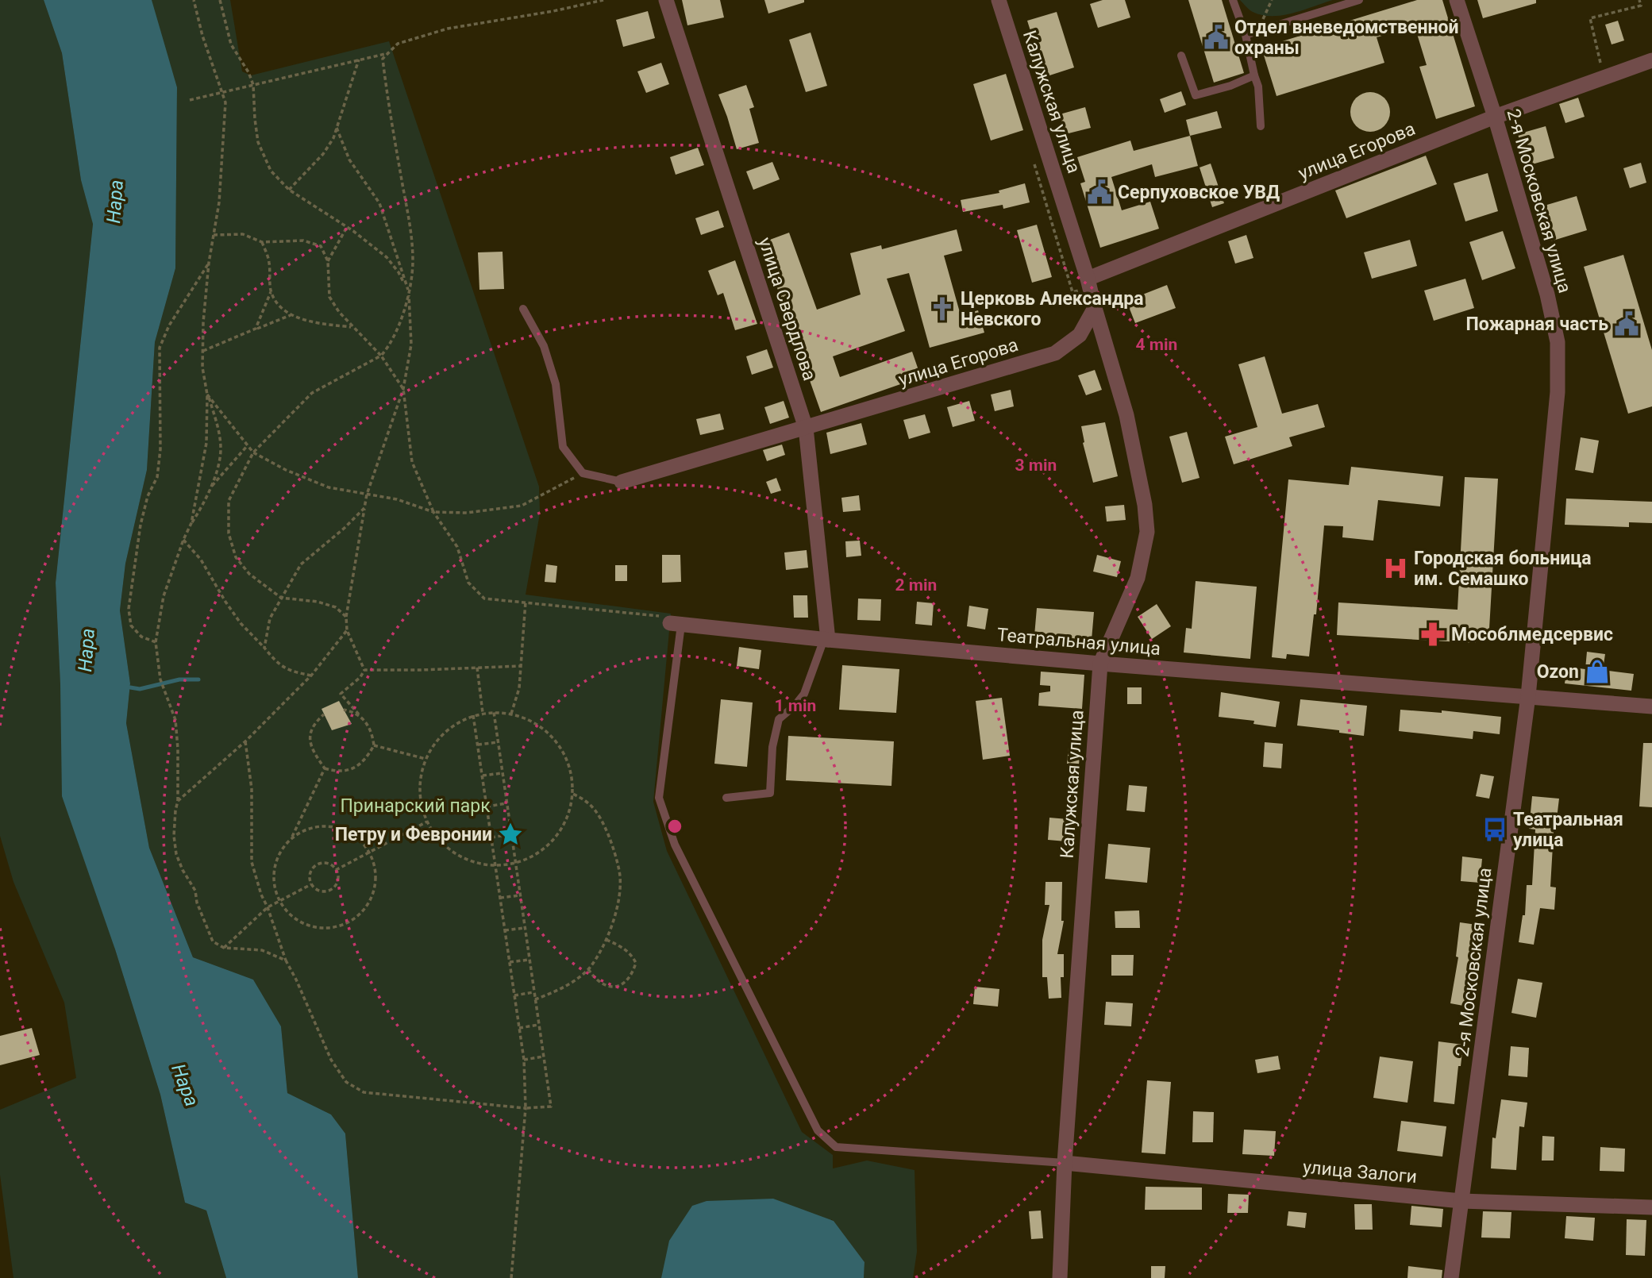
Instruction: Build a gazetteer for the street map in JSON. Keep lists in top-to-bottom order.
{
  "streets": {
    "street": [
      "Калужская улица",
      "улица Егорова",
      "2-я Московская улица",
      "улица Свердлова",
      "Театральная улица",
      "улица Залоги"
    ]
  },
  "crossings": [
    ["Калужская улица", "улица Егорова"],
    ["Калужская улица", "Театральная улица"],
    ["Калужская улица", "улица Залоги"],
    ["улица Егорова", "2-я Московская улица"],
    ["улица Егорова", "улица Свердлова"],
    ["2-я Московская улица", "Театральная улица"],
    ["2-я Московская улица", "улица Залоги"],
    ["улица Свердлова", "Театральная улица"]
  ],
  "water": ["Нара"],
  "parks": ["Принарский парк"],
  "places": {
    "public building": ["Отдел вневедомственной охраны", "Серпуховское УВД", "Пожарная часть"],
    "church": ["Церковь Александра Невского"],
    "hospital": ["Городская больница им. Семашко"],
    "pharmacy": ["Мособлмедсервис"],
    "shop": ["Ozon"],
    "bus stop": ["Театральная улица"],
    "place": ["Петру и Февронии"]
  },
  "rings": [
    "4 min",
    "3 min",
    "2 min",
    "1 min"
  ]
}
